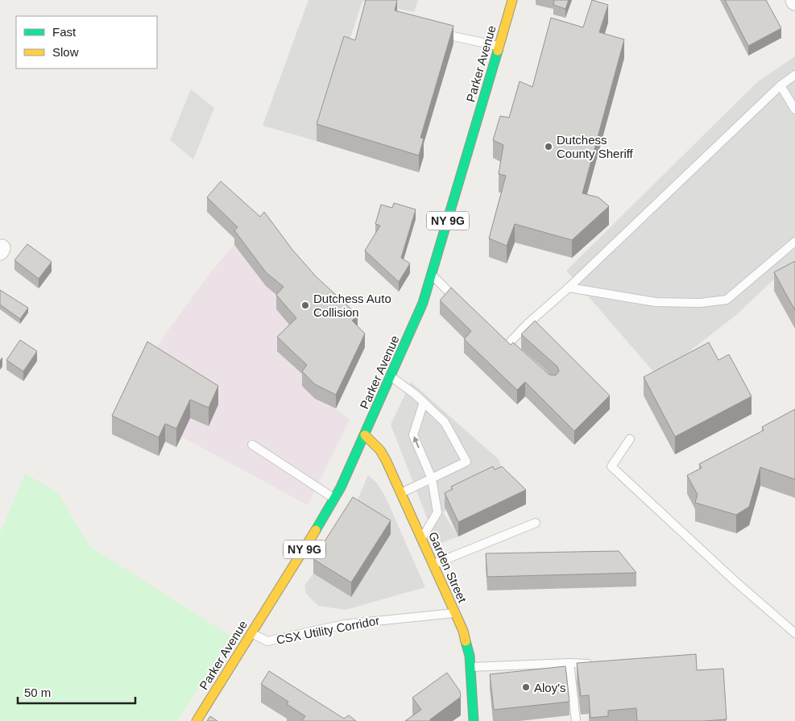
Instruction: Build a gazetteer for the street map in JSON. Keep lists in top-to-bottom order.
{
  "streets": {
    "main road": ["Parker Avenue", "NY 9G", "Garden Street"],
    "lane": ["CSX Utility Corridor"]
  },
  "crossings": [
    ["Parker Avenue", "Garden Street"],
    ["Parker Avenue", "CSX Utility Corridor"],
    ["Garden Street", "CSX Utility Corridor"]
  ],
  "places": ["Dutchess County Sheriff", "Dutchess Auto Collision", "Aloy's"],
  "legend": ["Fast", "Slow"],
  "scale_bar": "50 m"
}
